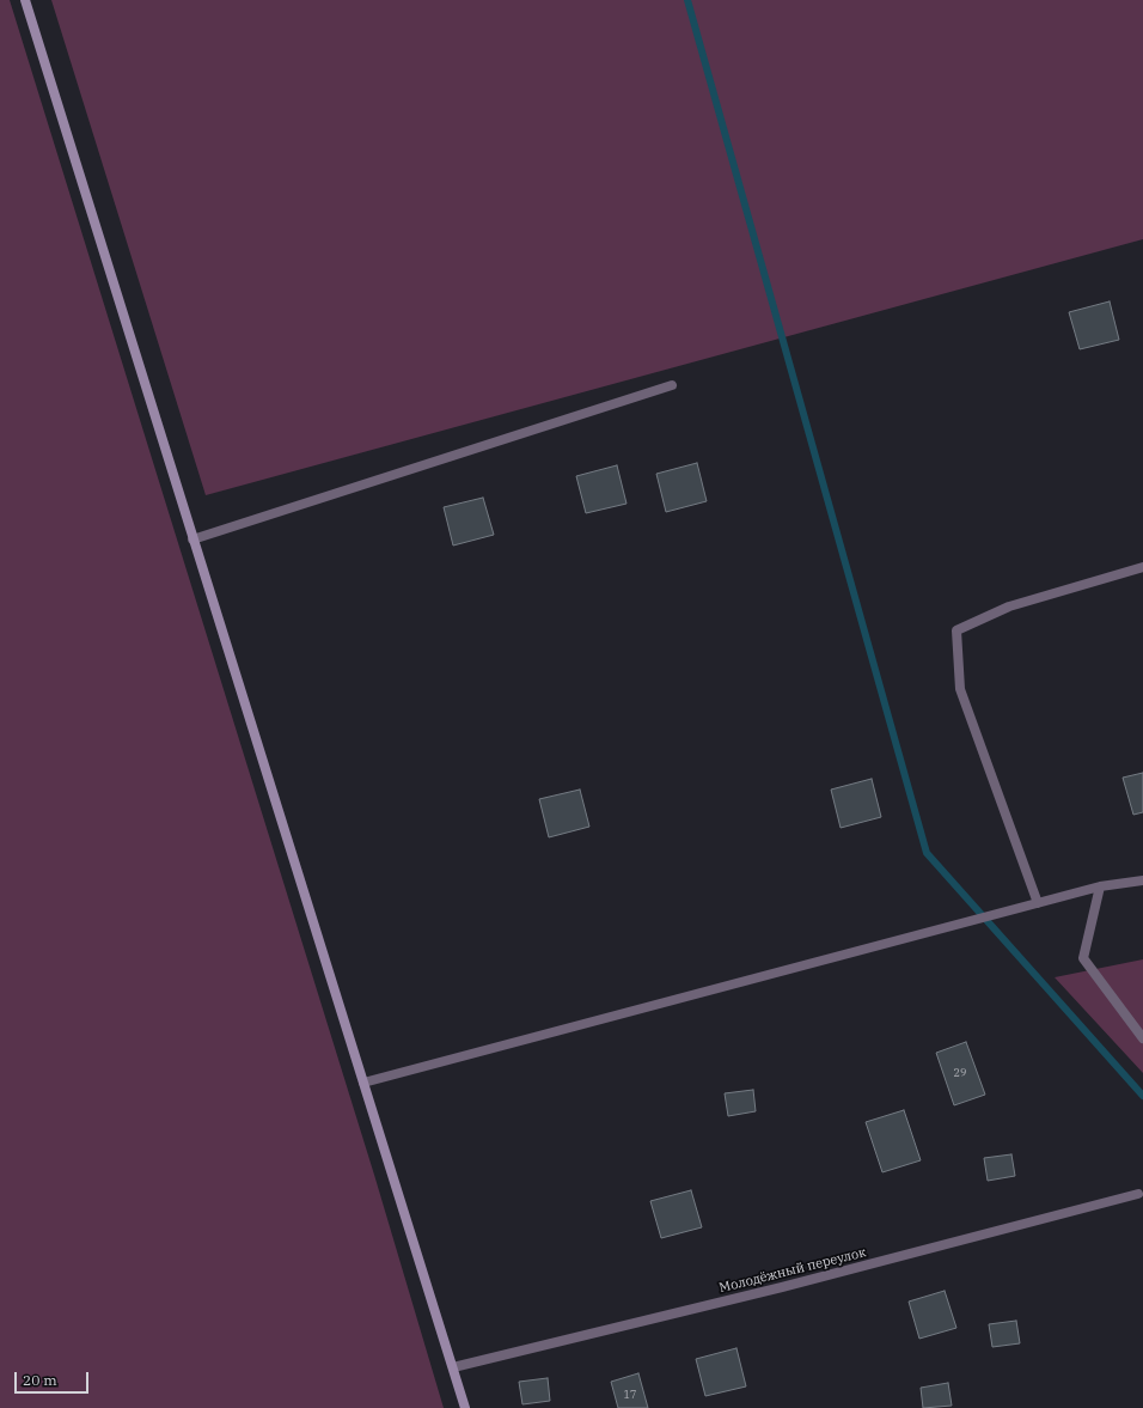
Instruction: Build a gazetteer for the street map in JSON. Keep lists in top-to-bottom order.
{
  "streets": {
    "lane": ["Молодёжный переулок"]
  },
  "house_numbers": ["29", "17"],
  "scale_bar": "20 m"
}
